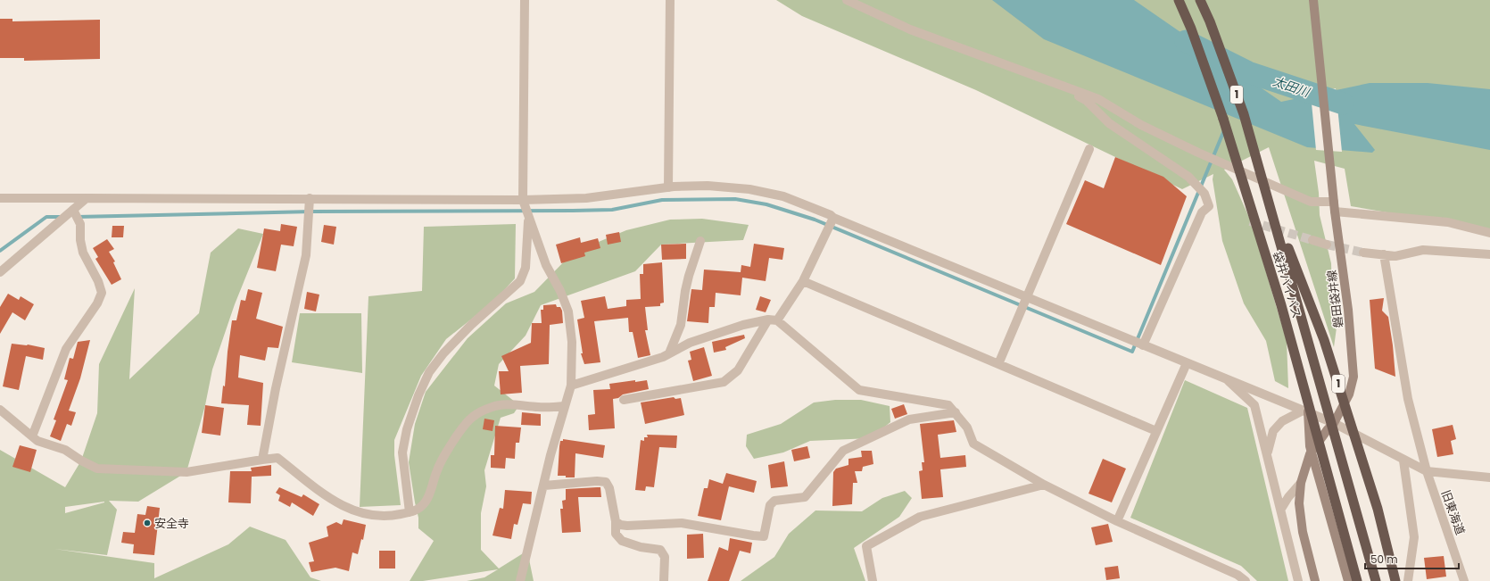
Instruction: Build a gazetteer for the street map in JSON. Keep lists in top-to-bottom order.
{
  "streets": {
    "highway": ["1", "袋井バイパス"],
    "main road": ["磐田袋井線"],
    "street": ["旧東海道"]
  },
  "crossings": [
    ["1", "袋井バイパス"]
  ],
  "water": ["太田川"],
  "places": ["安全寺"],
  "scale_bar": "50 m"
}
